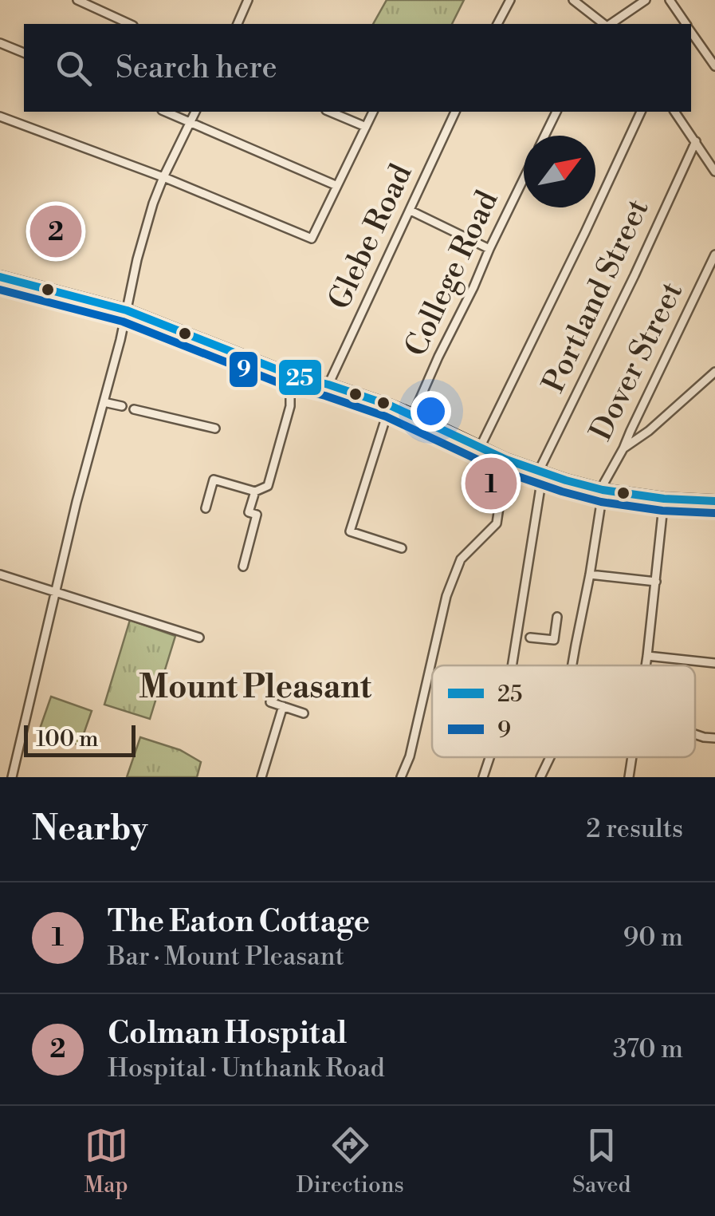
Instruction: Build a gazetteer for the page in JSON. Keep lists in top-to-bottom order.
{
  "streets": {
    "street": [
      "Glebe Road",
      "College Road",
      "Portland Street",
      "Dover Street"
    ]
  },
  "districts": ["Mount Pleasant"],
  "lines": ["transit line 25", "transit line 9"],
  "legend": ["25", "9"],
  "scale_bar": "100 m",
  "north": "top right",
  "page": {
    "search": "Search here",
    "pins": ["2", "1"],
    "scale": "100 m",
    "heading": ["Nearby", "2 results"],
    "list": [
      {
        "mark": "1",
        "name": "The Eaton Cottage",
        "note": "Bar · Mount Pleasant",
        "value": "90 m"
      },
      {
        "mark": "2",
        "name": "Colman Hospital",
        "note": "Hospital · Unthank Road",
        "value": "370 m"
      }
    ],
    "nav": ["Map", "Directions", "Saved"]
  }
}
